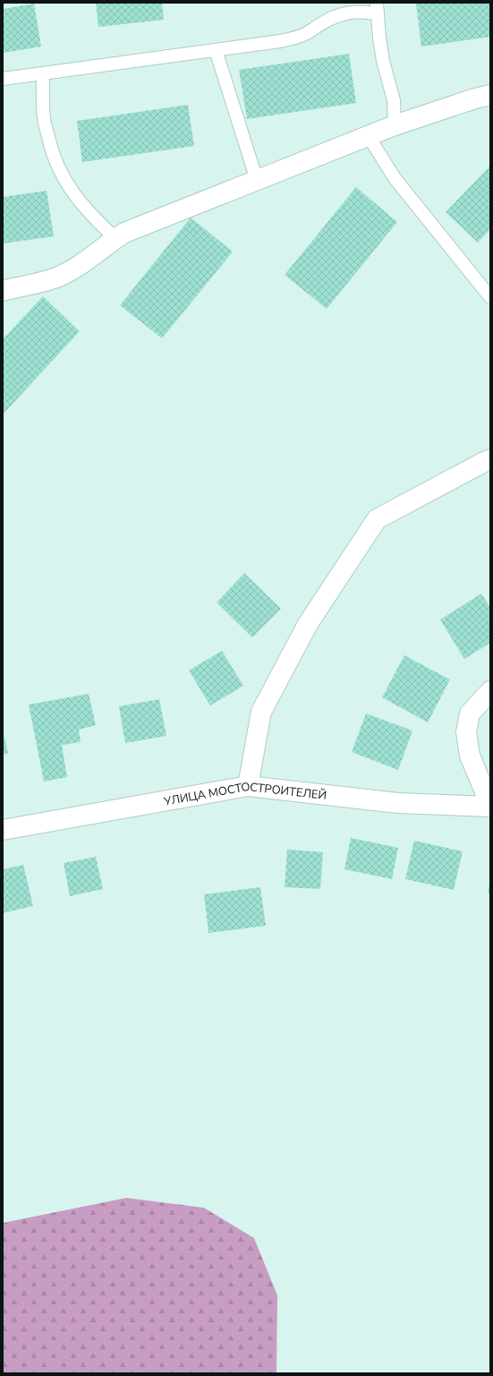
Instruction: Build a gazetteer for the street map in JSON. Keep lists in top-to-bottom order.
{
  "streets": {
    "street": ["УЛИЦА МОСТОСТРОИТЕЛЕЙ"]
  }
}
